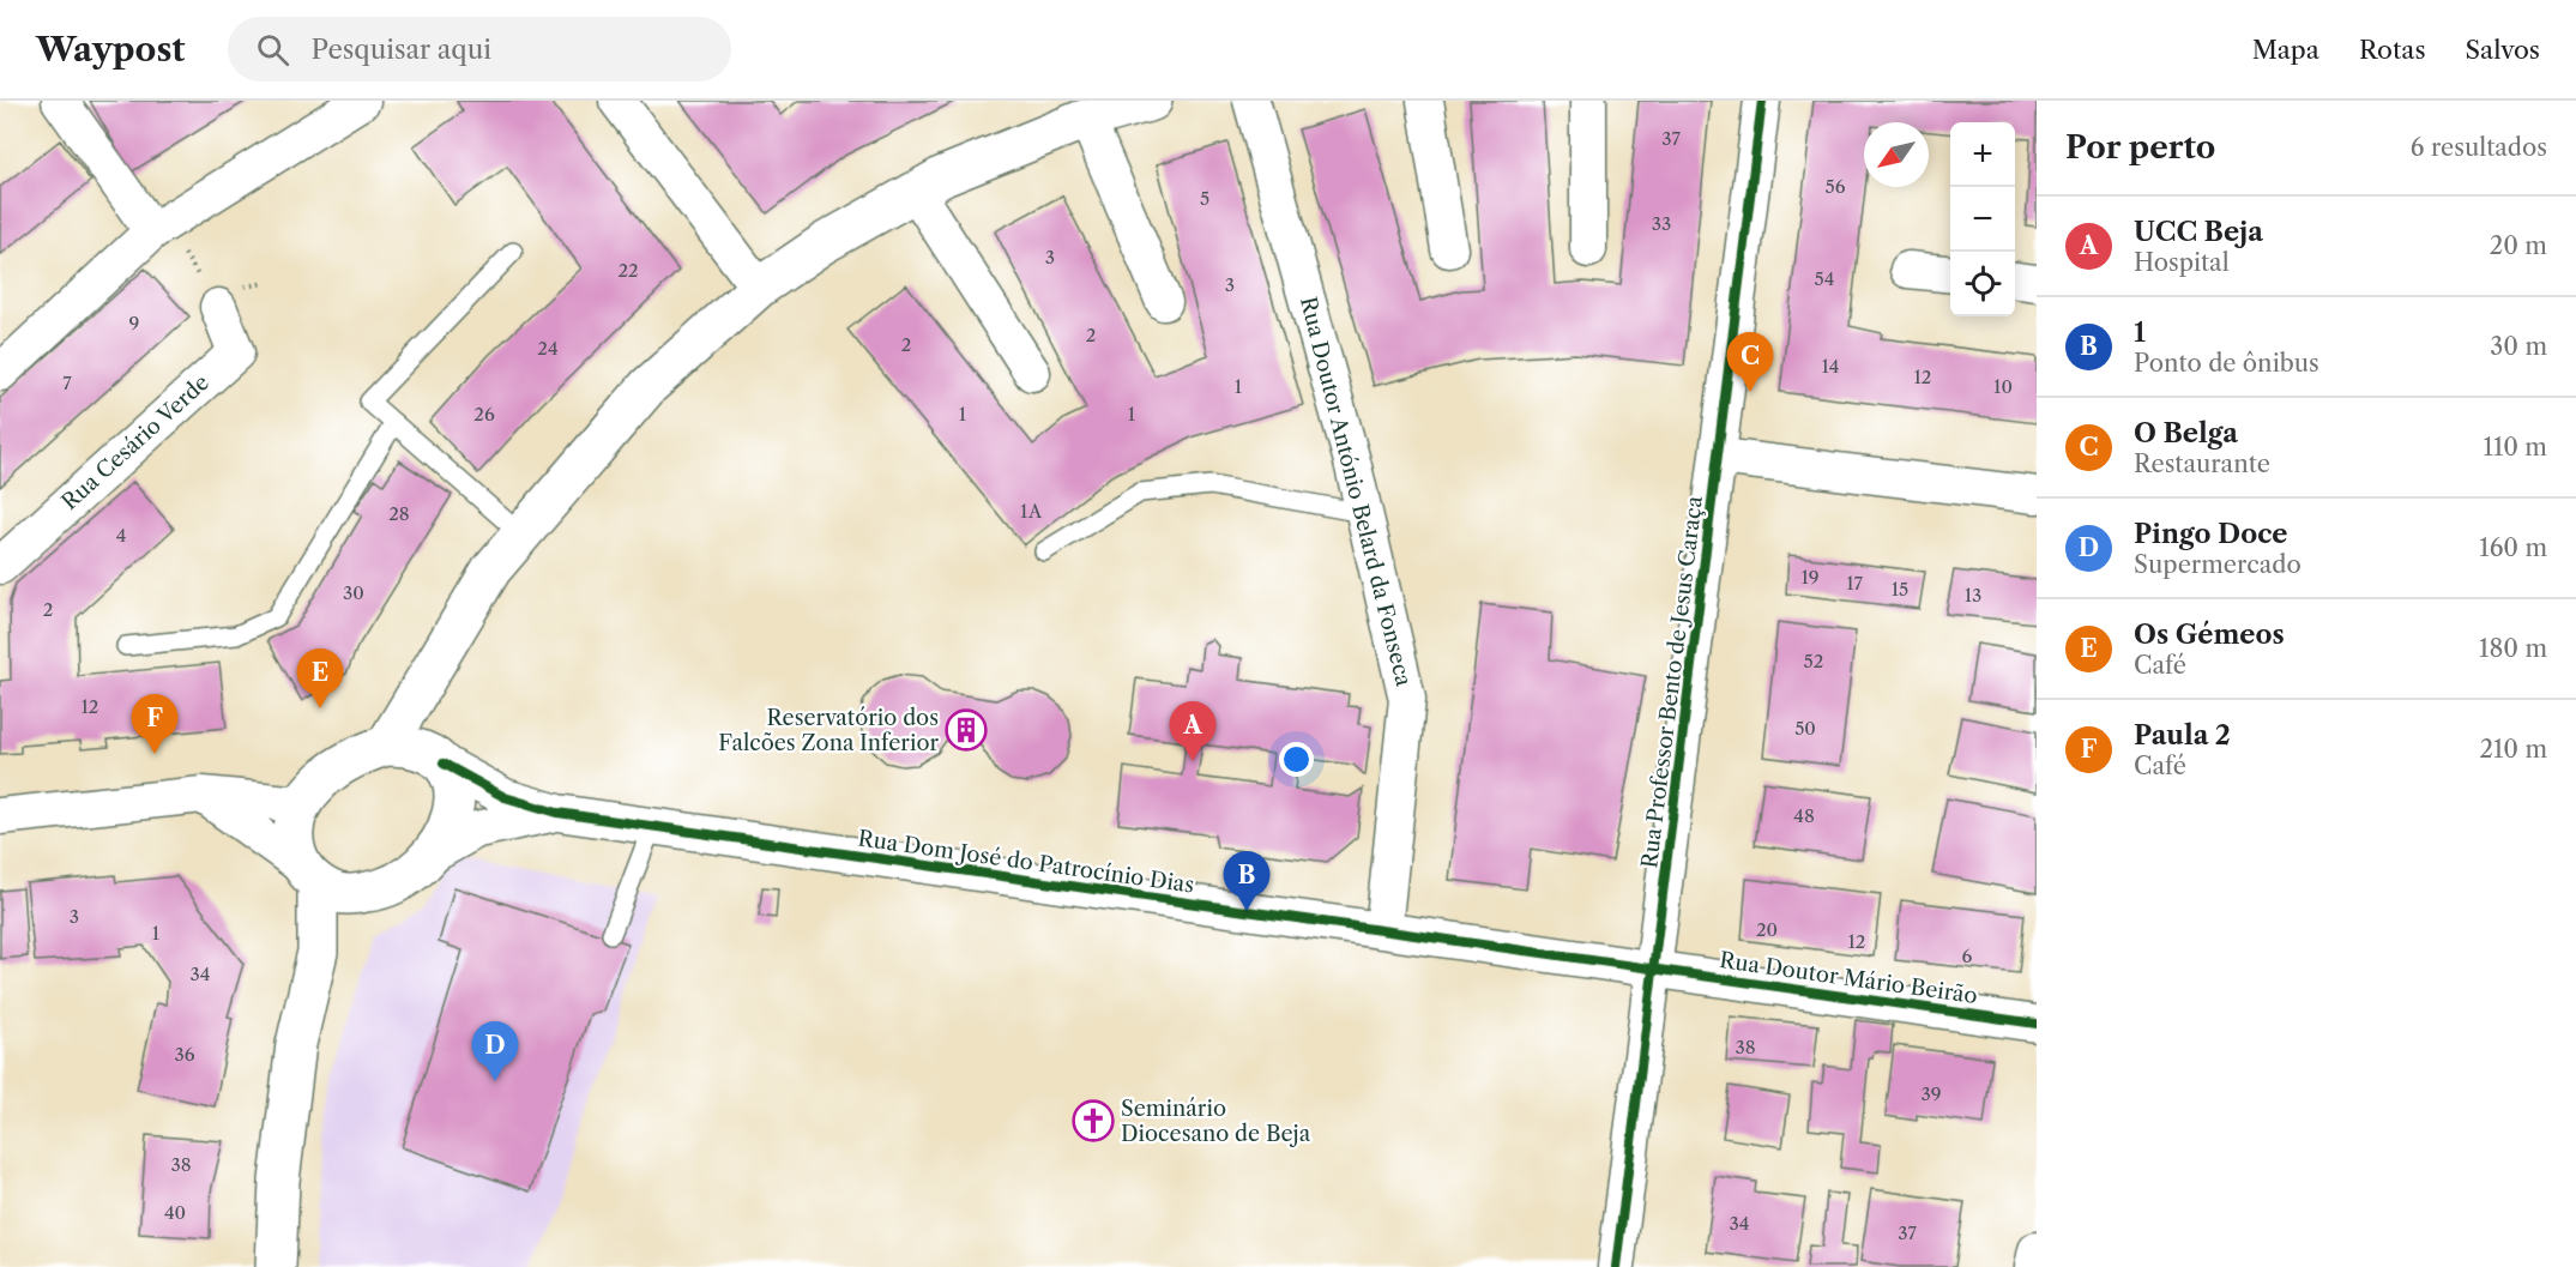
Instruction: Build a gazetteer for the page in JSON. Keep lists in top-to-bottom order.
{
  "streets": {
    "street": [
      "Rua Cesário Verde",
      "Rua Doutor António Belard da Fonseca",
      "Rua Professor Bento de Jesus Caraça",
      "Rua Dom José do Patrocínio Dias",
      "Rua Doutor Mário Beirão"
    ]
  },
  "crossings": [
    ["Rua Doutor António Belard da Fonseca", "Rua Dom José do Patrocínio Dias"],
    ["Rua Professor Bento de Jesus Caraça", "Rua Dom José do Patrocínio Dias"],
    ["Rua Professor Bento de Jesus Caraça", "Rua Doutor Mário Beirão"],
    ["Rua Dom José do Patrocínio Dias", "Rua Doutor Mário Beirão"]
  ],
  "places": {
    "building": ["Reservatório dos Falcões Zona Inferior"],
    "church": ["Seminário Diocesano de Beja"]
  },
  "house_numbers": [
    "37",
    "56",
    "5",
    "33",
    "3",
    "22",
    "54",
    "3",
    "9",
    "2",
    "2",
    "24",
    "14",
    "12",
    "7",
    "1",
    "10",
    "26",
    "1",
    "1",
    "1A",
    "28",
    "4",
    "19",
    "17",
    "15",
    "30",
    "13",
    "2",
    "52",
    "12",
    "50",
    "48",
    "3",
    "20",
    "1",
    "12",
    "6",
    "34",
    "38",
    "36",
    "39",
    "38",
    "40",
    "34",
    "37"
  ],
  "north": "bottom left",
  "page": {
    "header": "Waypost",
    "search": "Pesquisar aqui",
    "nav": ["Mapa", "Rotas", "Salvos"],
    "heading": ["Por perto", "6 resultados"],
    "map_buttons": ["+", "−"],
    "list": [
      {
        "mark": "A",
        "name": "UCC Beja",
        "note": "Hospital",
        "value": "20 m"
      },
      {
        "mark": "B",
        "name": "1",
        "note": "Ponto de ônibus",
        "value": "30 m"
      },
      {
        "mark": "C",
        "name": "O Belga",
        "note": "Restaurante",
        "value": "110 m"
      },
      {
        "mark": "D",
        "name": "Pingo Doce",
        "note": "Supermercado",
        "value": "160 m"
      },
      {
        "mark": "E",
        "name": "Os Gémeos",
        "note": "Café",
        "value": "180 m"
      },
      {
        "mark": "F",
        "name": "Paula 2",
        "note": "Café",
        "value": "210 m"
      }
    ],
    "pins": [
      "C",
      "E",
      "F",
      "A",
      "B",
      "D"
    ]
  }
}
